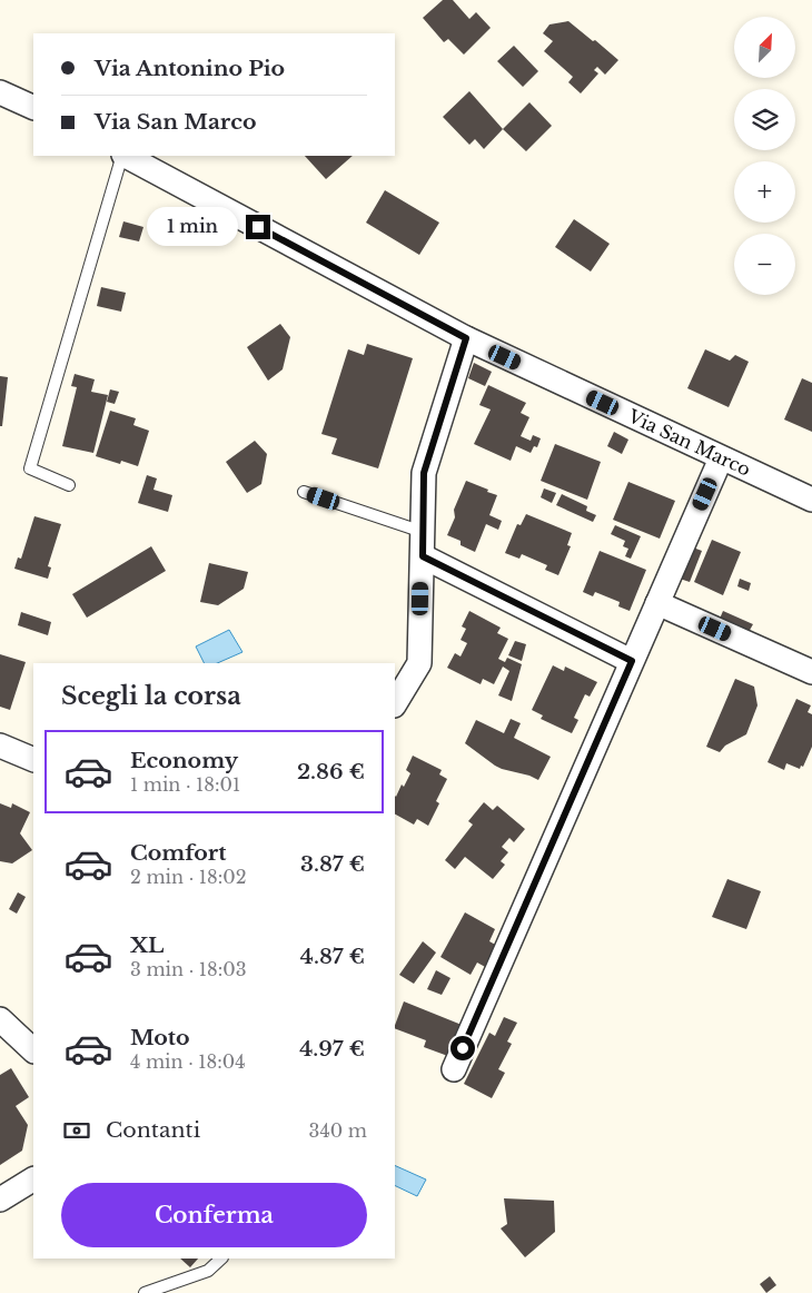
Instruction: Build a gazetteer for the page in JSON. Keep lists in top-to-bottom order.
{
  "streets": {
    "street": ["Via San Marco"]
  },
  "north": "top right",
  "page": {
    "map_buttons": ["+", "−"],
    "banner": ["Via Antonino Pio", "Via San Marco"],
    "bubble": "1 min",
    "heading": "Scegli la corsa",
    "list": [
      {
        "name": "Economy",
        "note": "1 min · 18:01",
        "value": "2.86 €"
      },
      {
        "name": "Comfort",
        "note": "2 min · 18:02",
        "value": "3.87 €"
      },
      {
        "name": "XL",
        "note": "3 min · 18:03",
        "value": "4.87 €"
      },
      {
        "name": "Moto",
        "note": "4 min · 18:04",
        "value": "4.97 €"
      }
    ],
    "pay": ["Contanti", "340 m"],
    "buttons": "Conferma"
  }
}
